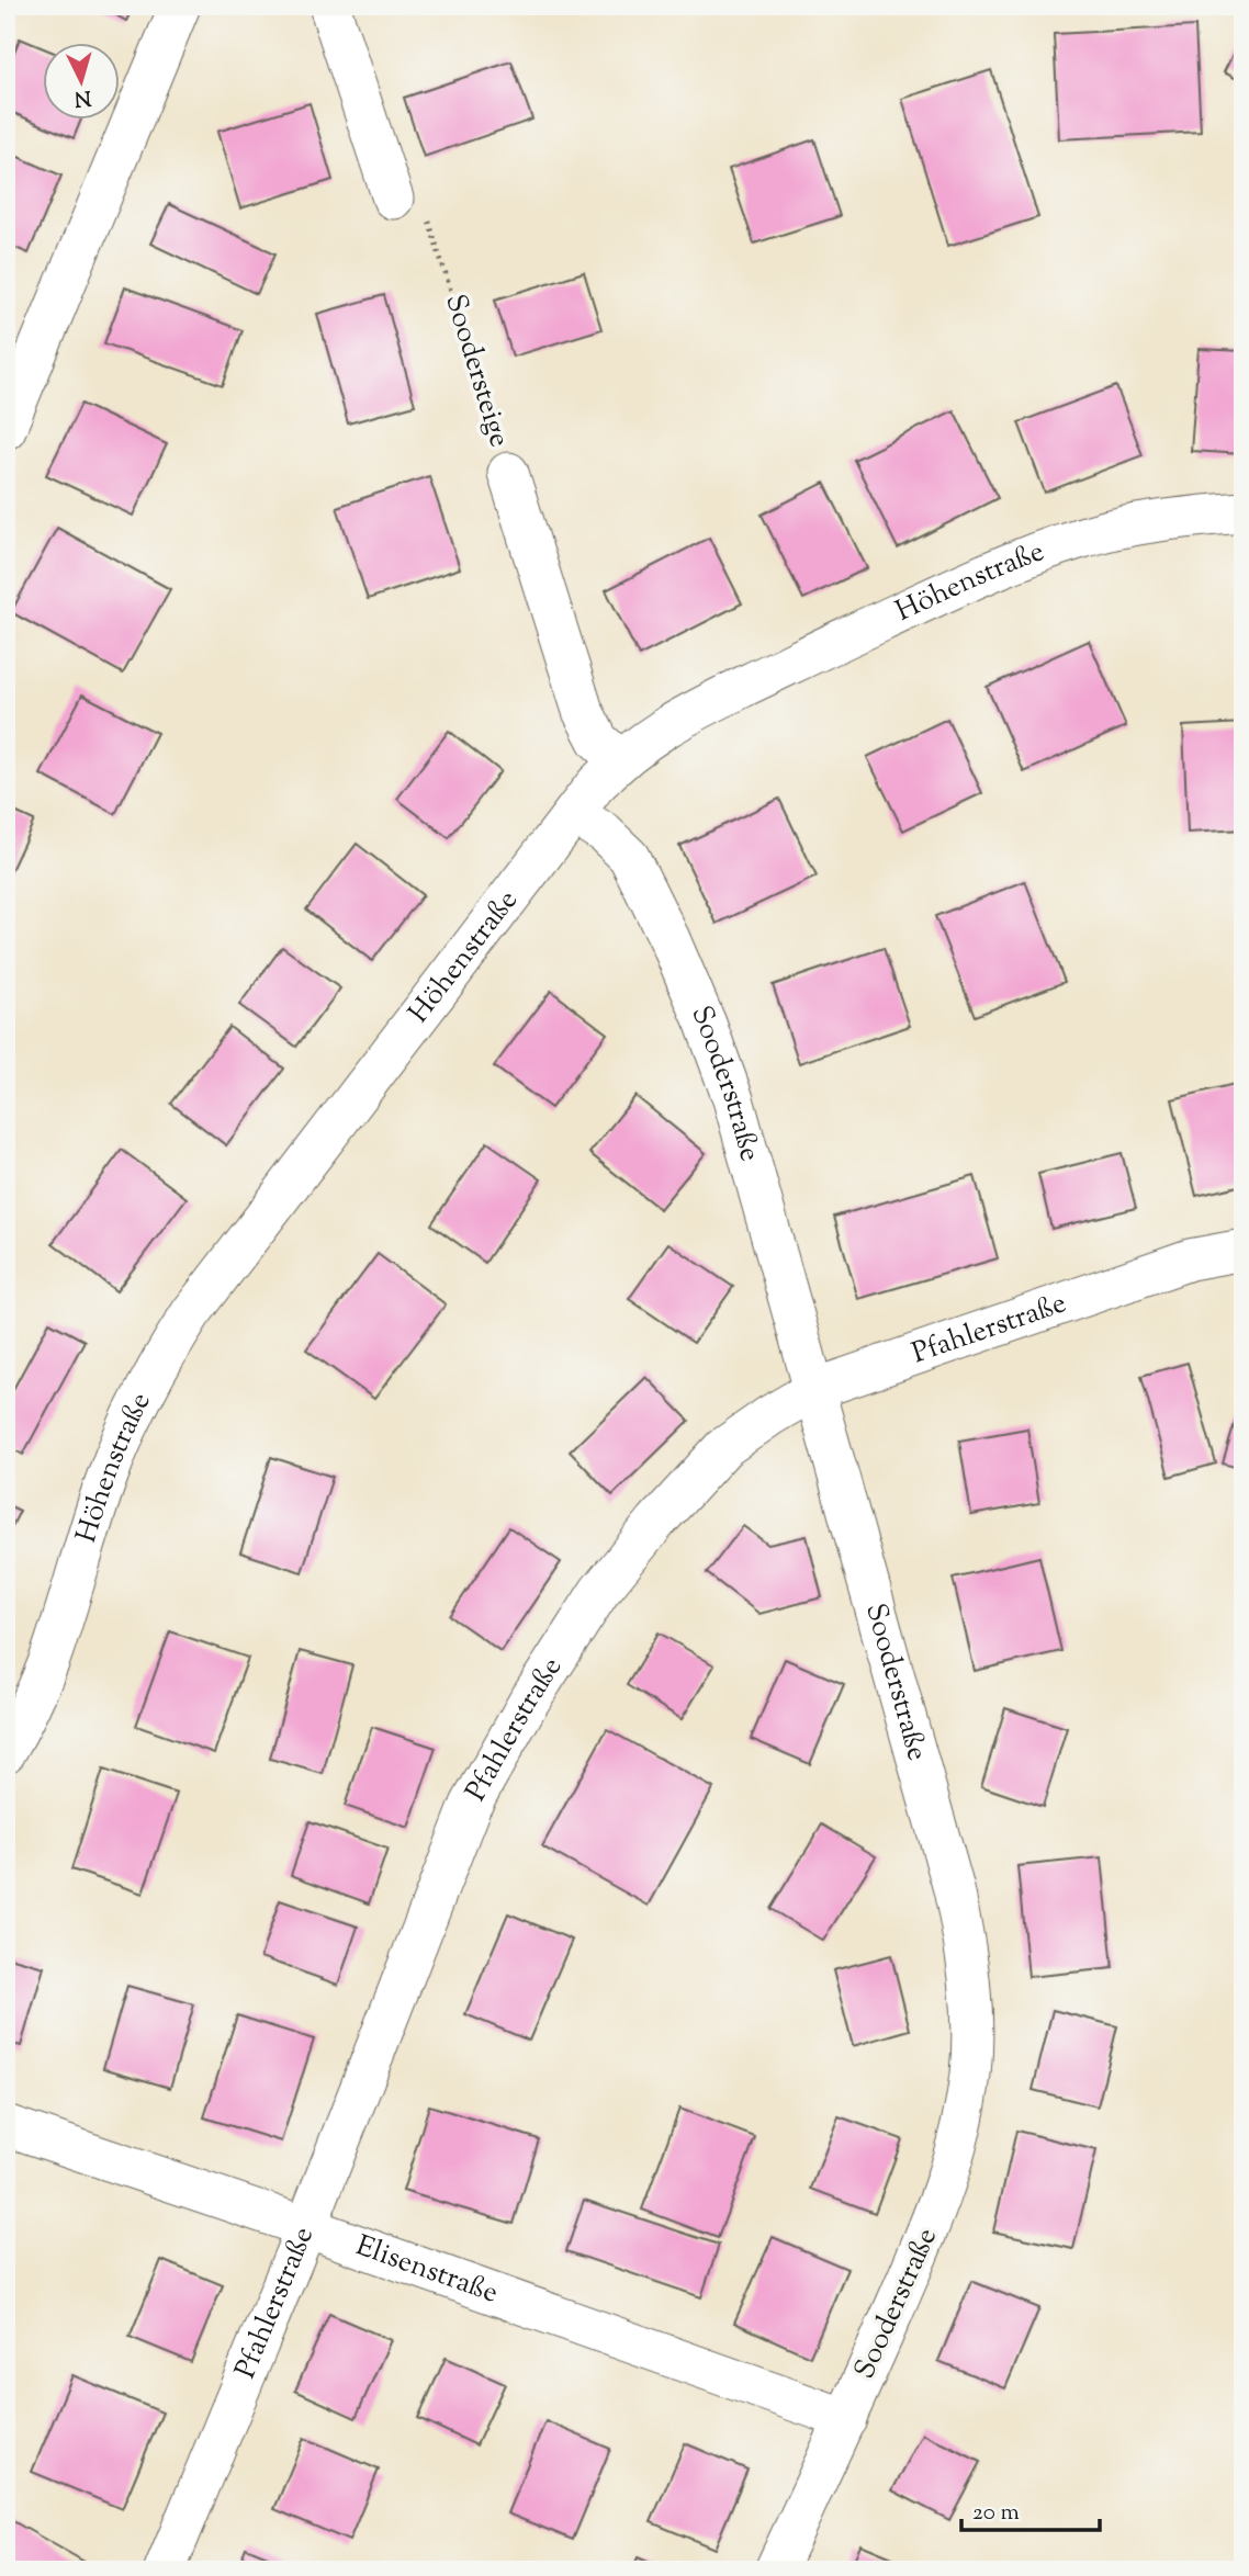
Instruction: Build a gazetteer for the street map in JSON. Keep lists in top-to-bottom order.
{
  "streets": {
    "street": [
      "Soodersteige",
      "Höhenstraße",
      "Sooderstraße",
      "Pfahlerstraße",
      "Elisenstraße"
    ]
  },
  "crossings": [
    ["Soodersteige", "Höhenstraße"],
    ["Höhenstraße", "Sooderstraße"],
    ["Sooderstraße", "Pfahlerstraße"],
    ["Sooderstraße", "Elisenstraße"],
    ["Pfahlerstraße", "Elisenstraße"]
  ],
  "scale_bar": "20 m",
  "north": "bottom"
}
